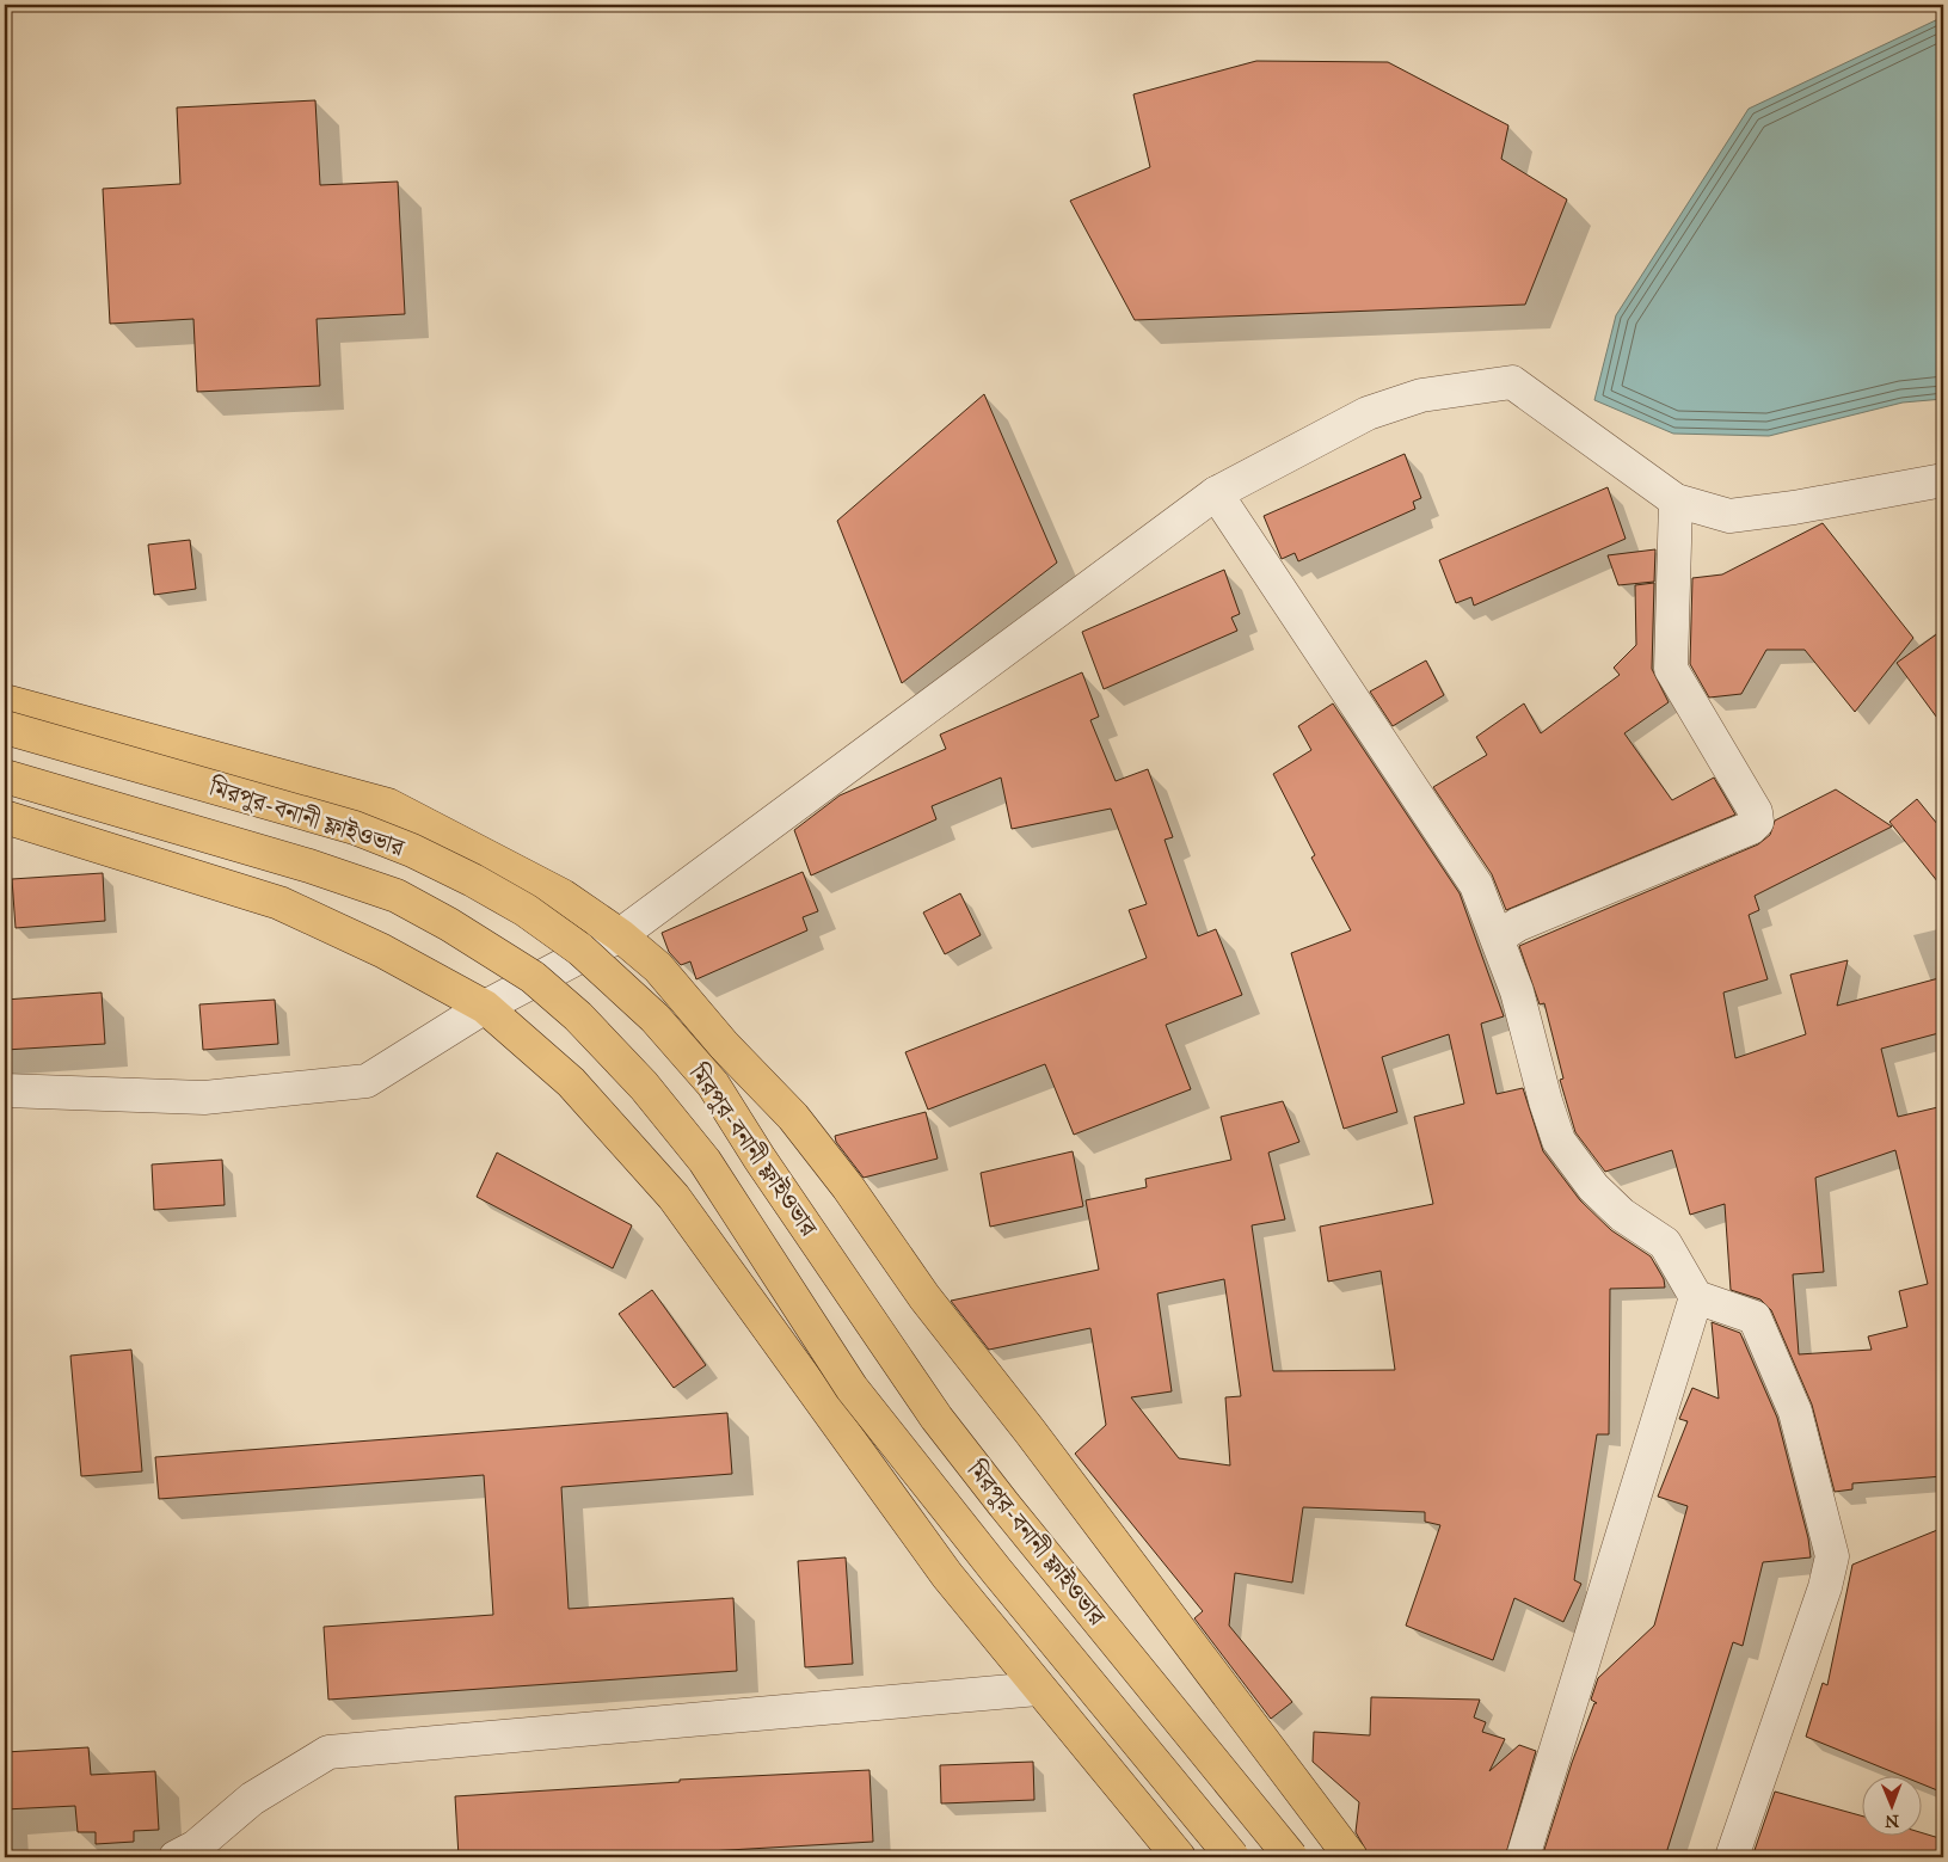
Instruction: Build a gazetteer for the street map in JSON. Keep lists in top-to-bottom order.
{
  "streets": {
    "main road": ["মিরপুর-বনানী ফ্লাইওভার"]
  },
  "north": "bottom"
}
